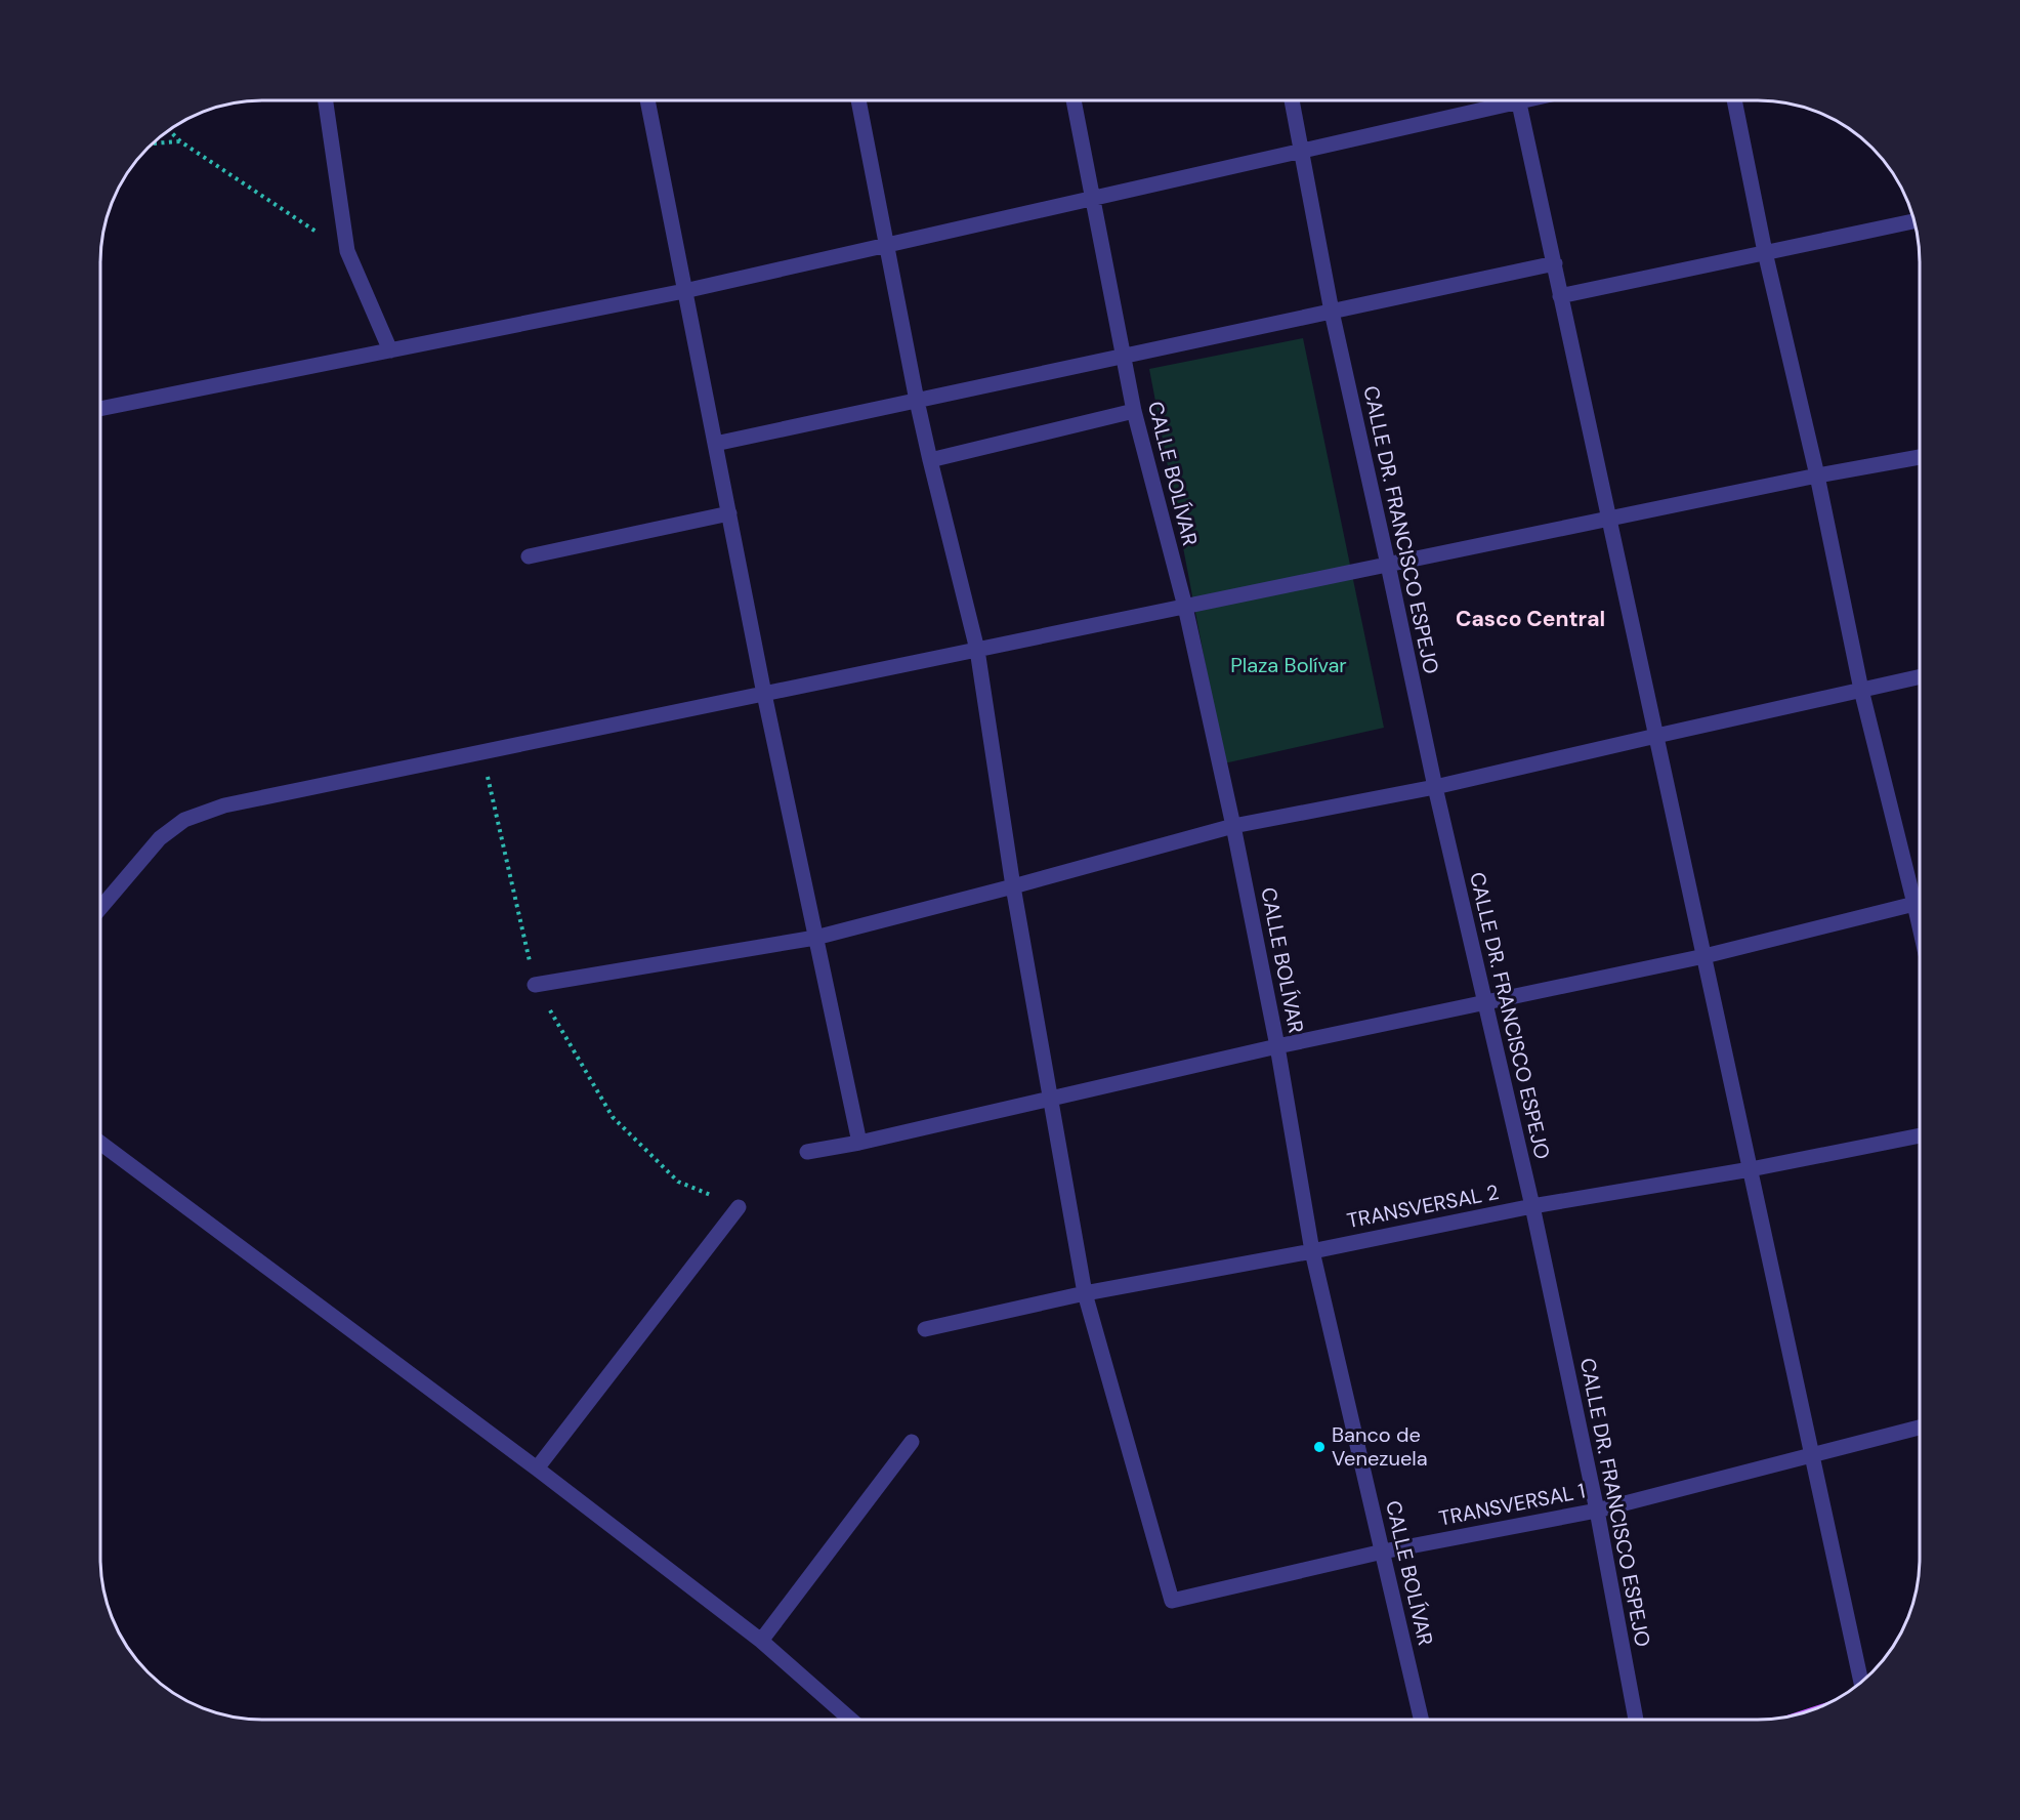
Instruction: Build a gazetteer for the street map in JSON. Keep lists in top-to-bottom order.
{
  "streets": {
    "street": [
      "CALLE BOLÍVAR",
      "CALLE DR. FRANCISCO ESPEJO",
      "TRANSVERSAL 2",
      "TRANSVERSAL 1"
    ]
  },
  "crossings": [
    ["CALLE BOLÍVAR", "TRANSVERSAL 2"],
    ["CALLE BOLÍVAR", "TRANSVERSAL 1"],
    ["CALLE DR. FRANCISCO ESPEJO", "TRANSVERSAL 2"],
    ["CALLE DR. FRANCISCO ESPEJO", "TRANSVERSAL 1"],
    ["TRANSVERSAL 2", "TRANSVERSAL 1"]
  ],
  "districts": ["Casco Central"],
  "parks": ["Plaza Bolívar"],
  "places": ["Banco de Venezuela"]
}
